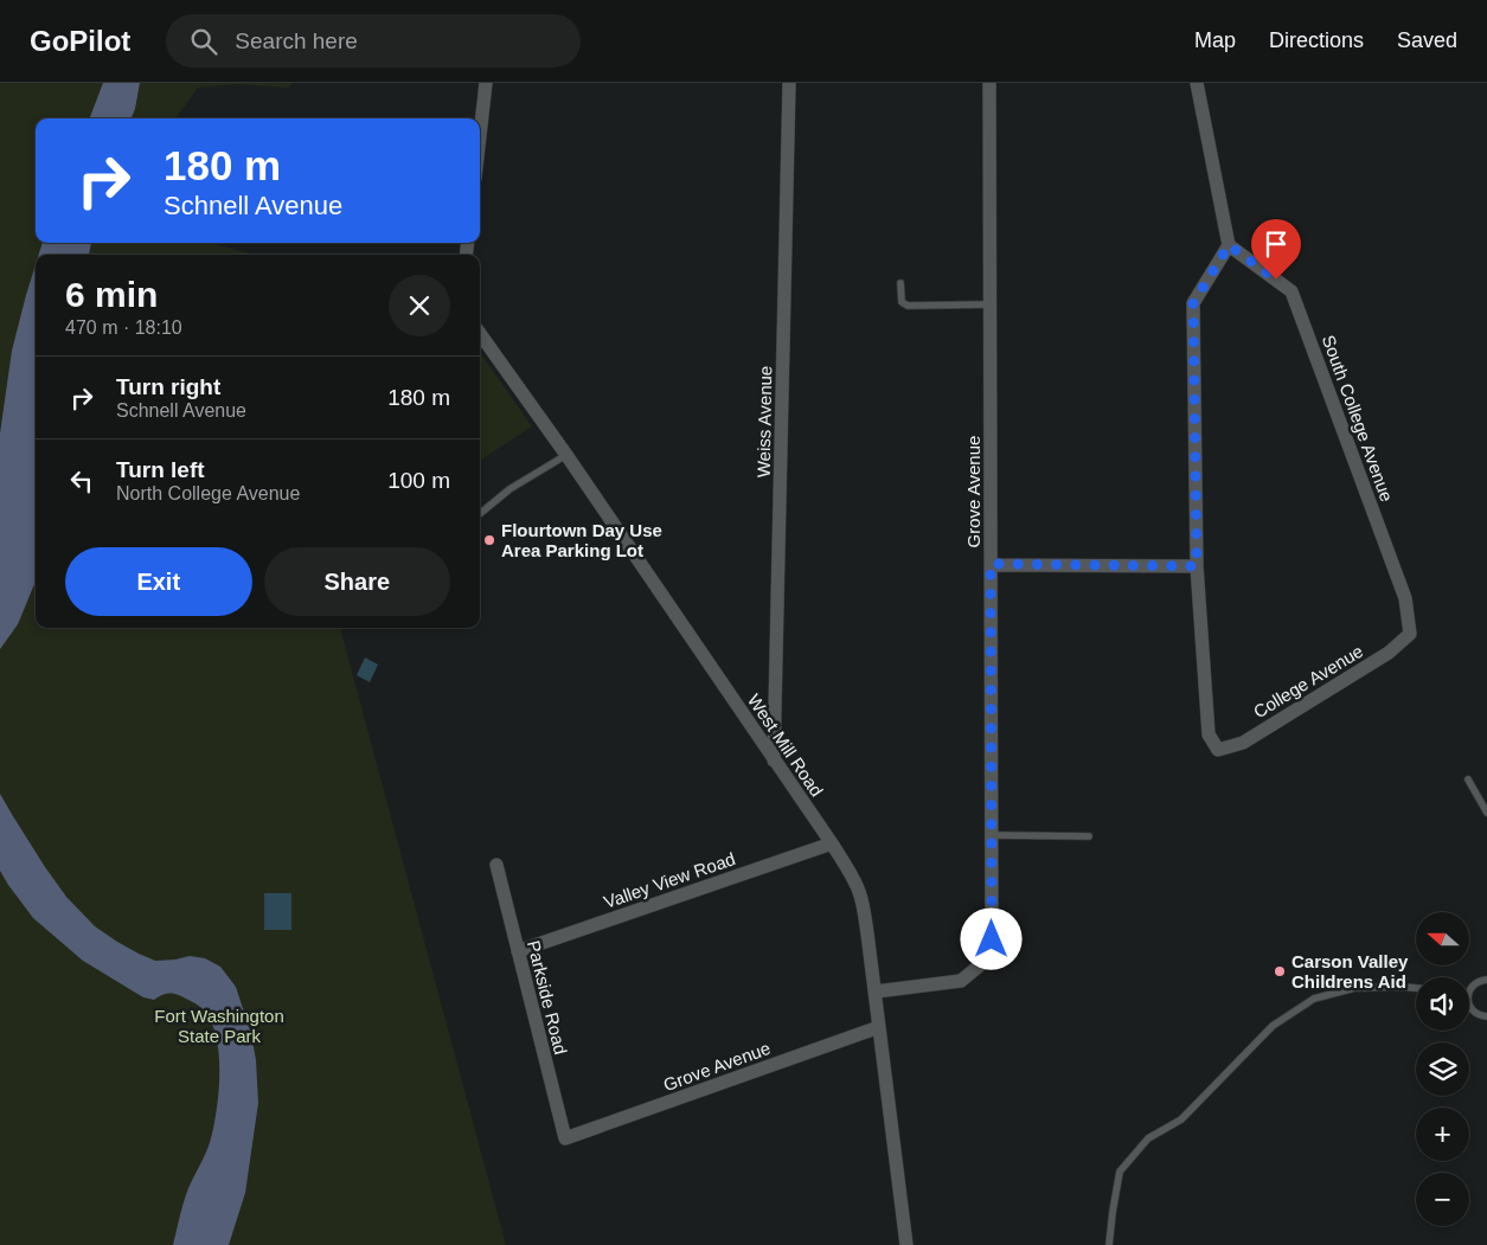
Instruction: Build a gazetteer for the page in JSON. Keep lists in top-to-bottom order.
{
  "streets": {
    "street": [
      "South College Avenue",
      "Weiss Avenue",
      "Grove Avenue",
      "College Avenue",
      "West Mill Road",
      "Valley View Road",
      "Parkside Road"
    ]
  },
  "crossings": [
    ["South College Avenue", "College Avenue"],
    ["Weiss Avenue", "West Mill Road"],
    ["Grove Avenue", "West Mill Road"],
    ["Grove Avenue", "Parkside Road"],
    ["West Mill Road", "Valley View Road"],
    ["Valley View Road", "Parkside Road"]
  ],
  "parks": ["Fort Washington State Park"],
  "places": ["Flourtown Day Use Area Parking Lot", "Carson Valley Childrens Aid"],
  "north": "left",
  "page": {
    "header": "GoPilot",
    "search": "Search here",
    "nav": ["Map", "Directions", "Saved"],
    "turn": ["180 m", "Schnell Avenue"],
    "heading": ["6 min", "470 m · 18:10"],
    "list": [
      {
        "name": "Turn right",
        "note": "Schnell Avenue",
        "value": "180 m"
      },
      {
        "name": "Turn left",
        "note": "North College Avenue",
        "value": "100 m"
      }
    ],
    "buttons": ["Exit", "Share"],
    "map_buttons": ["+", "−"]
  }
}
